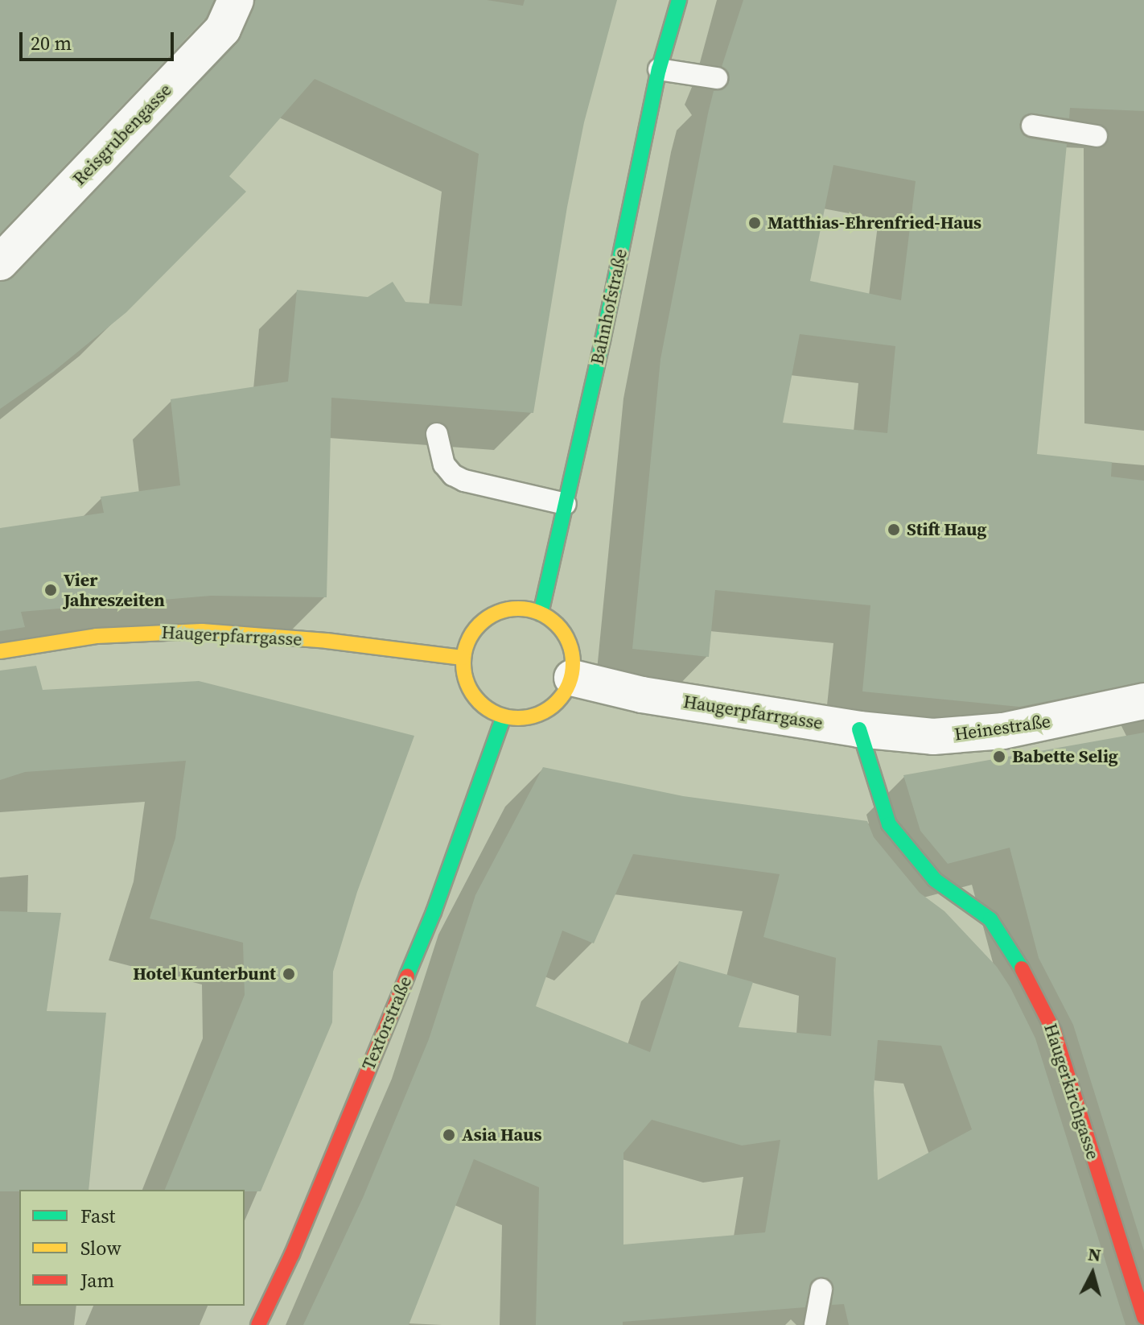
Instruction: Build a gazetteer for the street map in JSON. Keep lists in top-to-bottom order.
{
  "streets": {
    "street": [
      "Reisgrubengasse",
      "Bahnhofstraße",
      "Haugerpfarrgasse",
      "Heinestraße",
      "Textorstraße",
      "Haugerkirchgasse"
    ]
  },
  "crossings": [
    ["Bahnhofstraße", "Haugerpfarrgasse"],
    ["Bahnhofstraße", "Textorstraße"],
    ["Haugerpfarrgasse", "Heinestraße"],
    ["Haugerpfarrgasse", "Textorstraße"],
    ["Haugerpfarrgasse", "Haugerkirchgasse"],
    ["Heinestraße", "Haugerkirchgasse"]
  ],
  "places": [
    "Matthias-Ehrenfried-Haus",
    "Stift Haug",
    "Vier Jahreszeiten",
    "Babette Selig",
    "Hotel Kunterbunt",
    "Asia Haus"
  ],
  "legend": ["Fast", "Slow", "Jam"],
  "scale_bar": "20 m",
  "north": "top"
}
